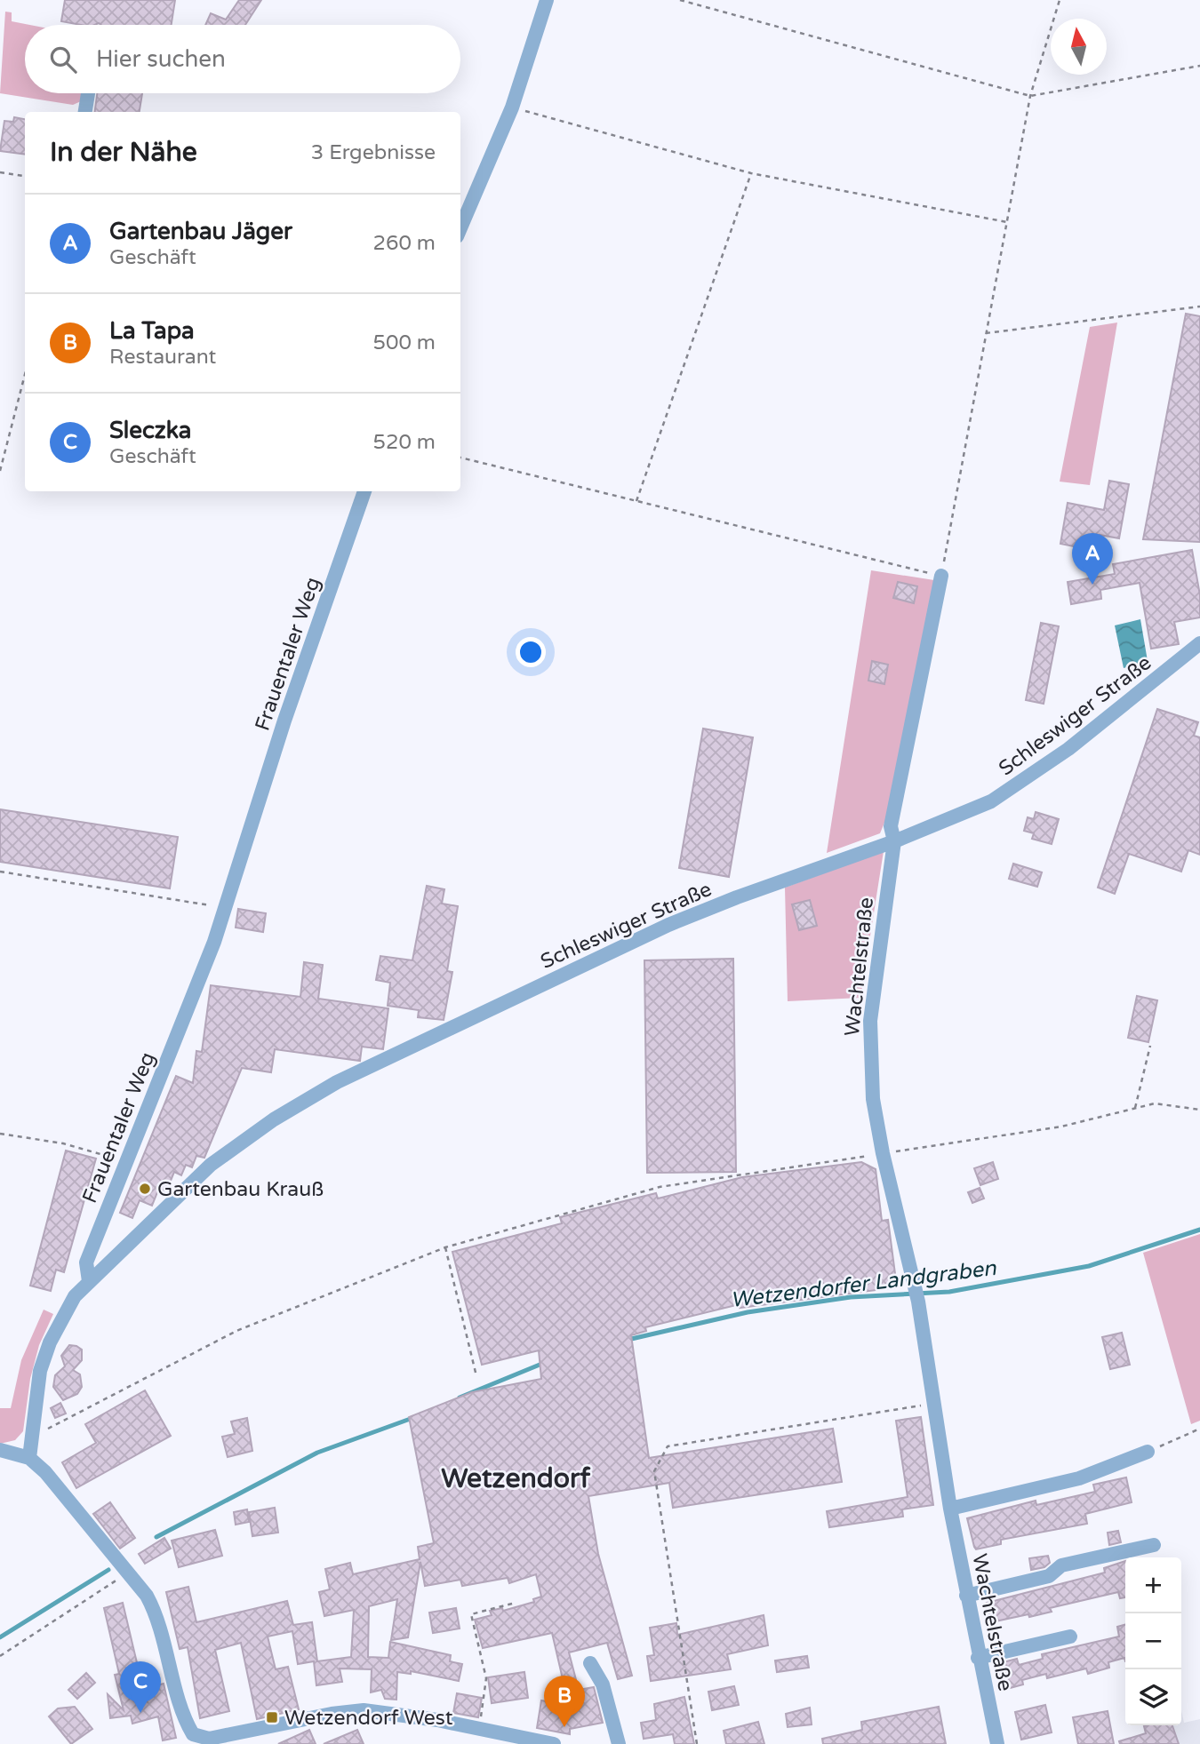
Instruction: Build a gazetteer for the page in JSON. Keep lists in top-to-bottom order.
{
  "streets": {
    "street": ["Frauentaler Weg", "Schleswiger Straße", "Wachtelstraße"]
  },
  "crossings": [
    ["Frauentaler Weg", "Schleswiger Straße"],
    ["Schleswiger Straße", "Wachtelstraße"]
  ],
  "districts": ["Wetzendorf"],
  "water": ["Wetzendorfer Landgraben"],
  "places": {
    "other": ["Gartenbau Krauß"],
    "transit": ["Wetzendorf West"]
  },
  "north": "top",
  "page": {
    "search": "Hier suchen",
    "heading": ["In der Nähe", "3 Ergebnisse"],
    "list": [
      {
        "mark": "A",
        "name": "Gartenbau Jäger",
        "note": "Geschäft",
        "value": "260 m"
      },
      {
        "mark": "B",
        "name": "La Tapa",
        "note": "Restaurant",
        "value": "500 m"
      },
      {
        "mark": "C",
        "name": "Sleczka",
        "note": "Geschäft",
        "value": "520 m"
      }
    ],
    "pins": ["A", "C", "B"],
    "map_buttons": ["+", "−"]
  }
}
